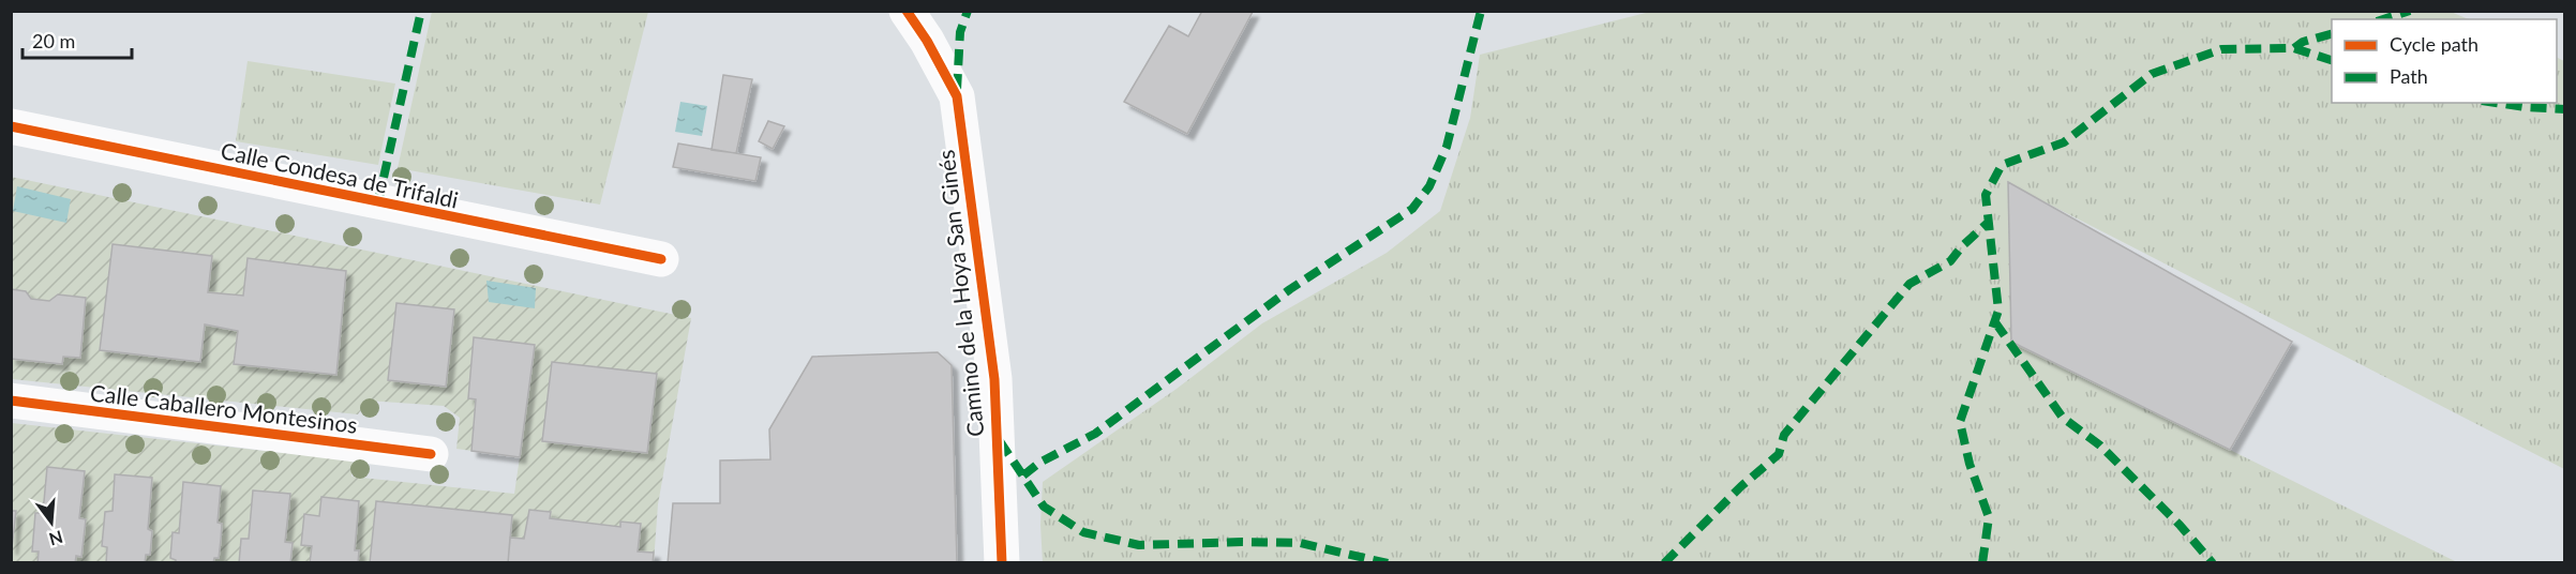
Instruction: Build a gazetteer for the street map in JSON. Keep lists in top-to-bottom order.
{
  "streets": {
    "street": ["Calle Condesa de Trifaldi", "Camino de la Hoya San Ginés", "Calle Caballero Montesinos"]
  },
  "legend": ["Cycle path", "Path"],
  "scale_bar": "20 m",
  "north": "bottom"
}
